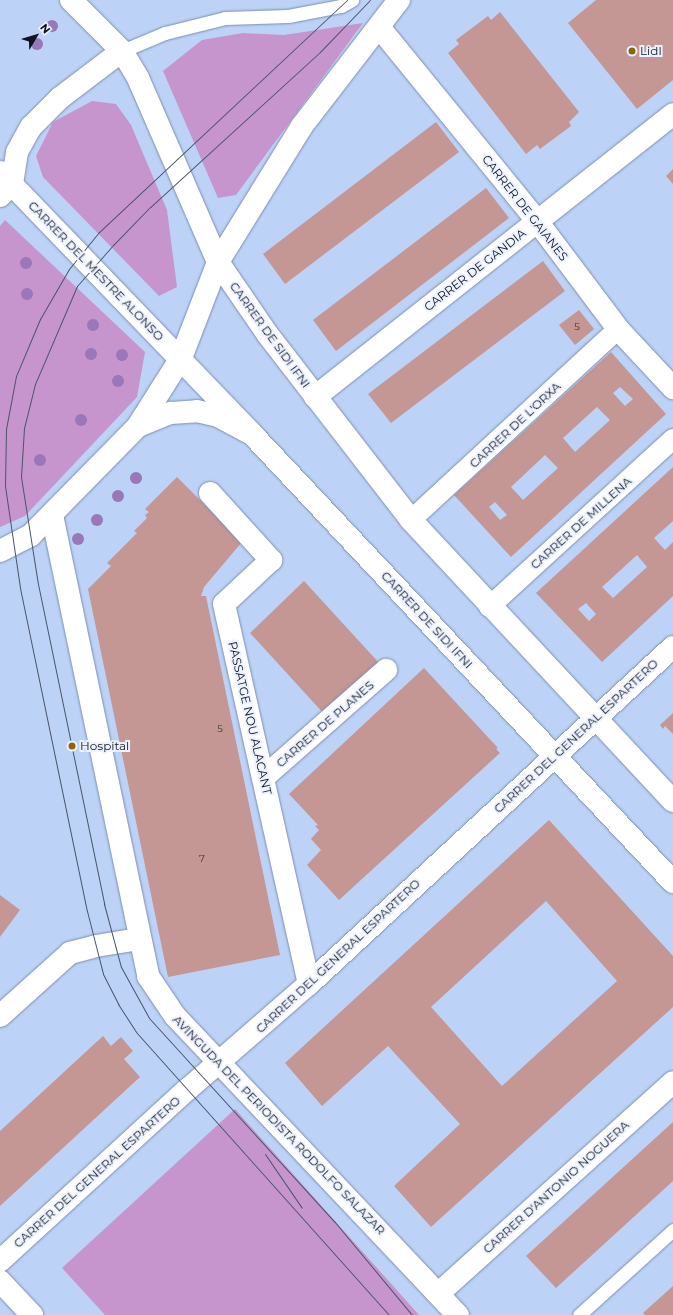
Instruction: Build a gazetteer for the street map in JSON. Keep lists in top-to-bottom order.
{
  "streets": {
    "street": [
      "CARRER DE GAIANES",
      "CARRER DE GANDIA",
      "CARRER DEL MESTRE ALONSO",
      "CARRER DE SIDI IFNI",
      "CARRER DE L'ORXA",
      "CARRER DE MILLENA",
      "PASSATGE NOU ALACANT",
      "CARRER DE PLANES",
      "CARRER DEL GENERAL ESPARTERO",
      "AVINGUDA DEL PERIODISTA RODOLFO SALAZAR",
      "CARRER D'ANTONIO NOGUERA"
    ]
  },
  "crossings": [
    ["CARRER DE GAIANES", "CARRER DE GANDIA"],
    ["CARRER DE GAIANES", "CARRER DE L'ORXA"],
    ["CARRER DE GANDIA", "CARRER DE SIDI IFNI"],
    ["CARRER DEL MESTRE ALONSO", "CARRER DE SIDI IFNI"],
    ["CARRER DE SIDI IFNI", "CARRER DE L'ORXA"],
    ["CARRER DE SIDI IFNI", "CARRER DE MILLENA"],
    ["CARRER DE SIDI IFNI", "CARRER DEL GENERAL ESPARTERO"],
    ["PASSATGE NOU ALACANT", "CARRER DE PLANES"],
    ["PASSATGE NOU ALACANT", "CARRER DEL GENERAL ESPARTERO"],
    ["CARRER DEL GENERAL ESPARTERO", "AVINGUDA DEL PERIODISTA RODOLFO SALAZAR"],
    ["AVINGUDA DEL PERIODISTA RODOLFO SALAZAR", "CARRER D'ANTONIO NOGUERA"]
  ],
  "places": ["Lidl", "Hospital"],
  "house_numbers": ["5", "5", "7"],
  "north": "top right"
}
